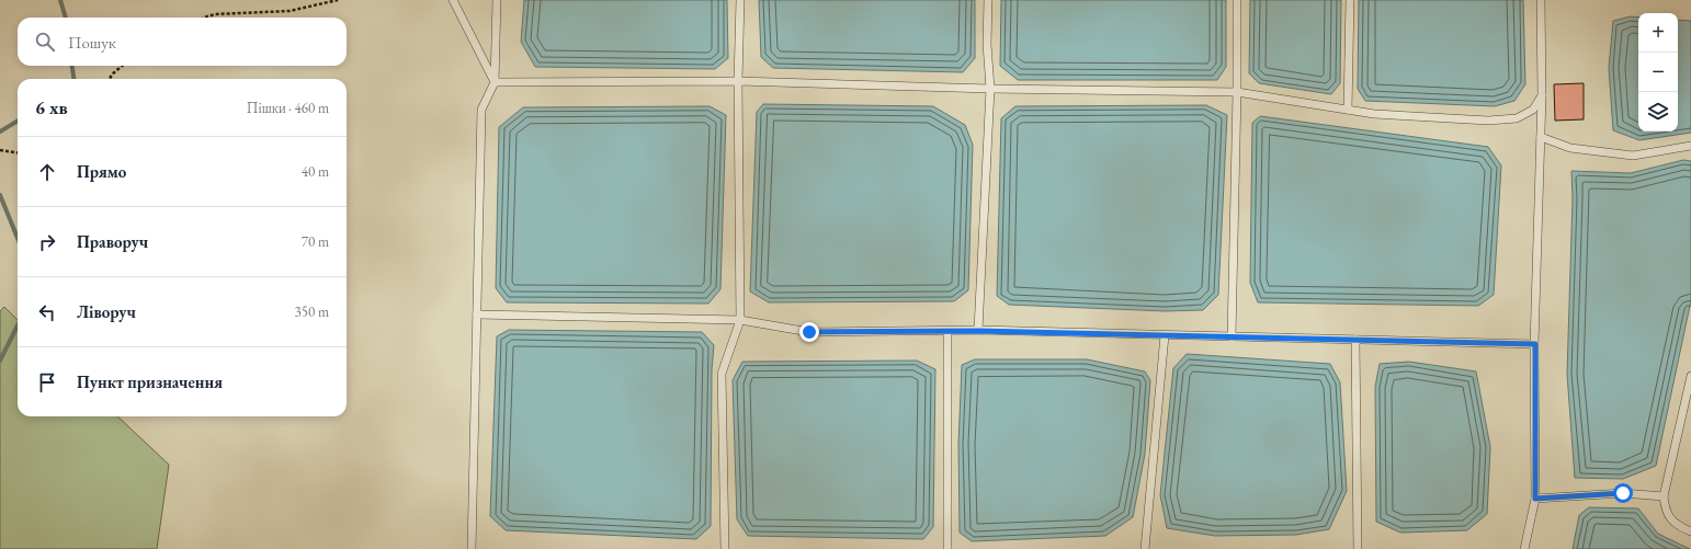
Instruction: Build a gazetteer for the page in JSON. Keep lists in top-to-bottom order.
{
  "page": {
    "map_buttons": ["+", "−"],
    "search": "Пошук",
    "heading": ["6 хв", "Пішки · 460 m"],
    "list": [
      ["Прямо", "40 m"],
      ["Праворуч", "70 m"],
      ["Ліворуч", "350 m"],
      "Пункт призначення"
    ]
  }
}
